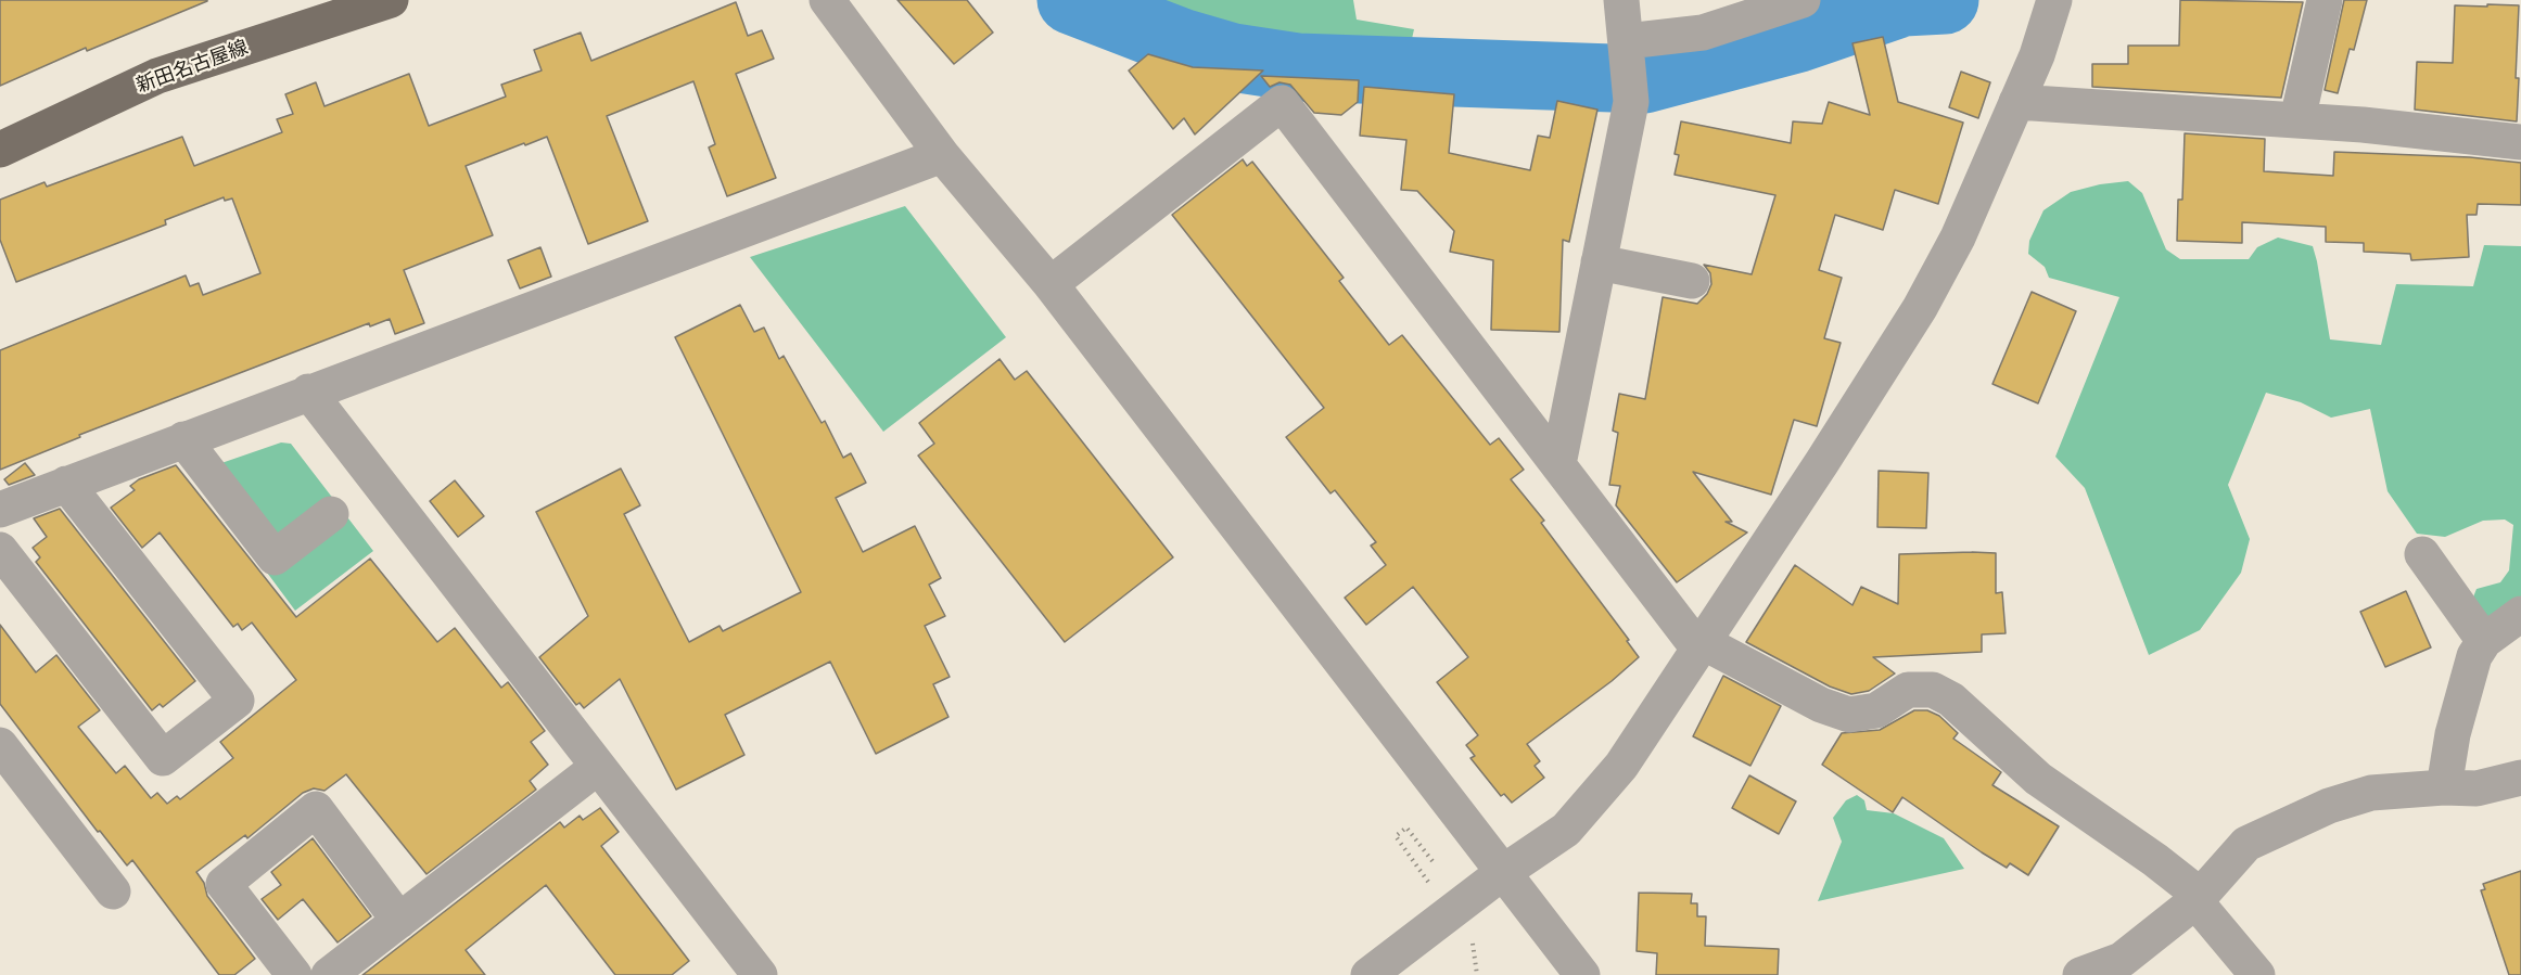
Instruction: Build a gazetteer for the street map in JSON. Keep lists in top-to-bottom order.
{
  "streets": {
    "main road": ["新田名古屋線"]
  }
}
